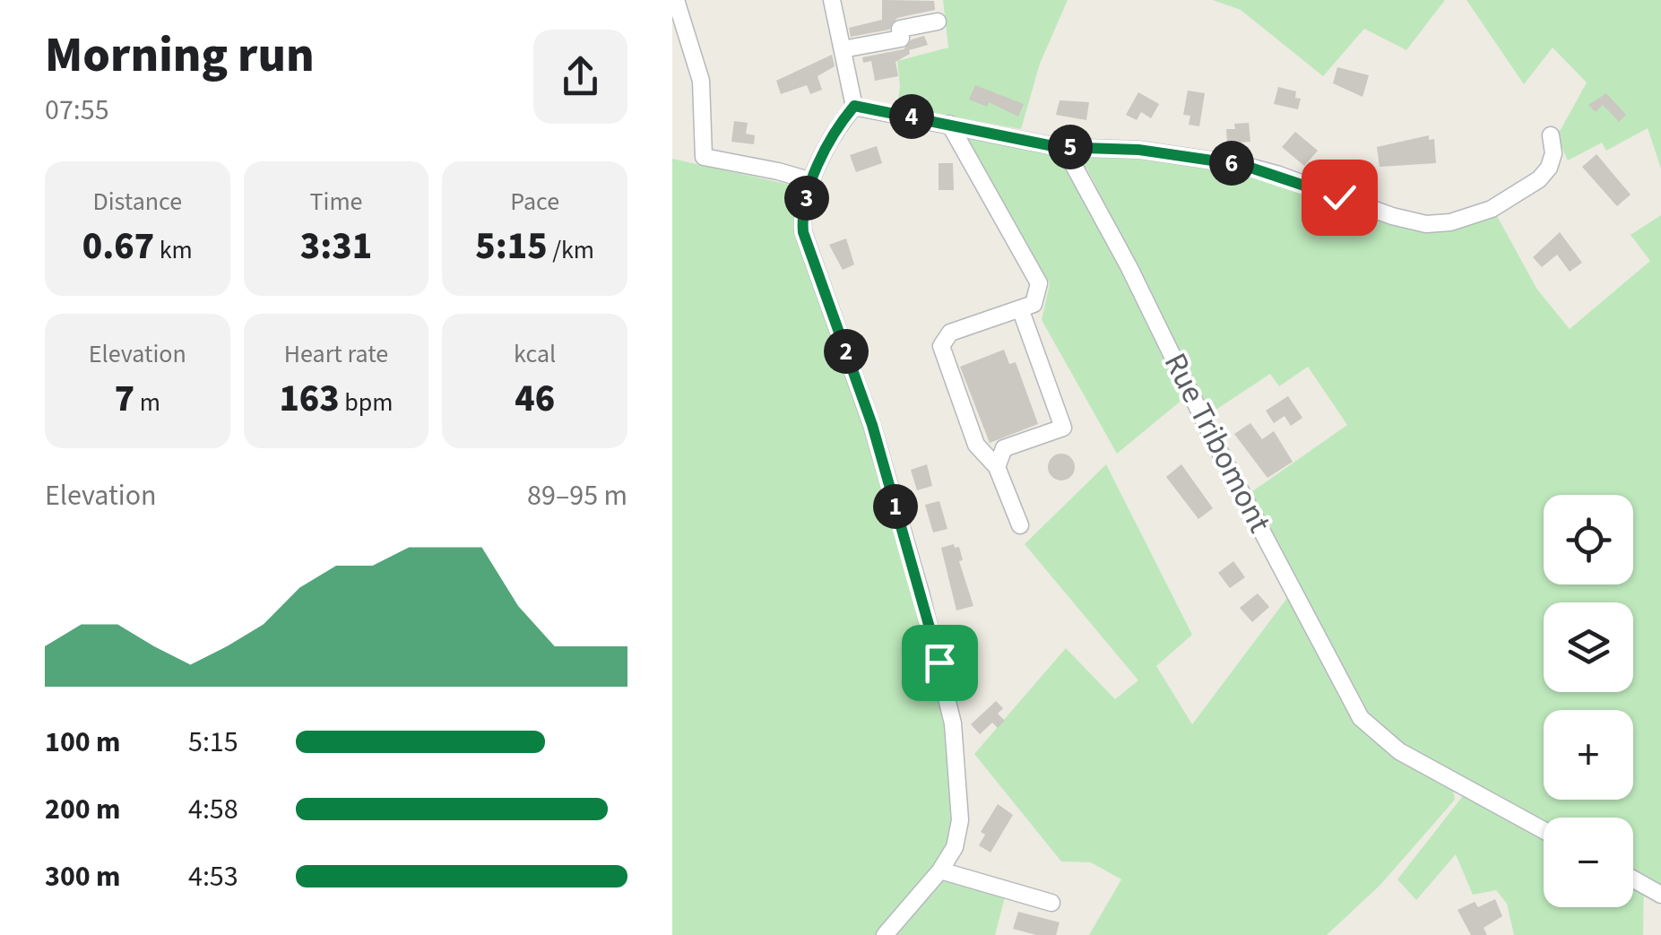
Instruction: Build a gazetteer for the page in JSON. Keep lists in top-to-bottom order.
{
  "streets": {
    "street": ["Rue Tribomont"]
  },
  "page": {
    "heading": ["Morning run", "07:55"],
    "pins": [
      "4",
      "5",
      "6",
      "3",
      "2",
      "1"
    ],
    "stats": [
      ["Distance", "0.67 km"],
      ["Time", "3:31"],
      ["Pace", "5:15 /km"],
      ["Elevation", "7 m"],
      ["Heart rate", "163 bpm"],
      ["kcal", "46"]
    ],
    "chart": ["Elevation", "89–95 m"],
    "map_buttons": ["+", "−"],
    "list": [
      {
        "name": "100 m",
        "note": "5:15"
      },
      {
        "name": "200 m",
        "note": "4:58"
      },
      {
        "name": "300 m",
        "note": "4:53"
      }
    ]
  }
}
